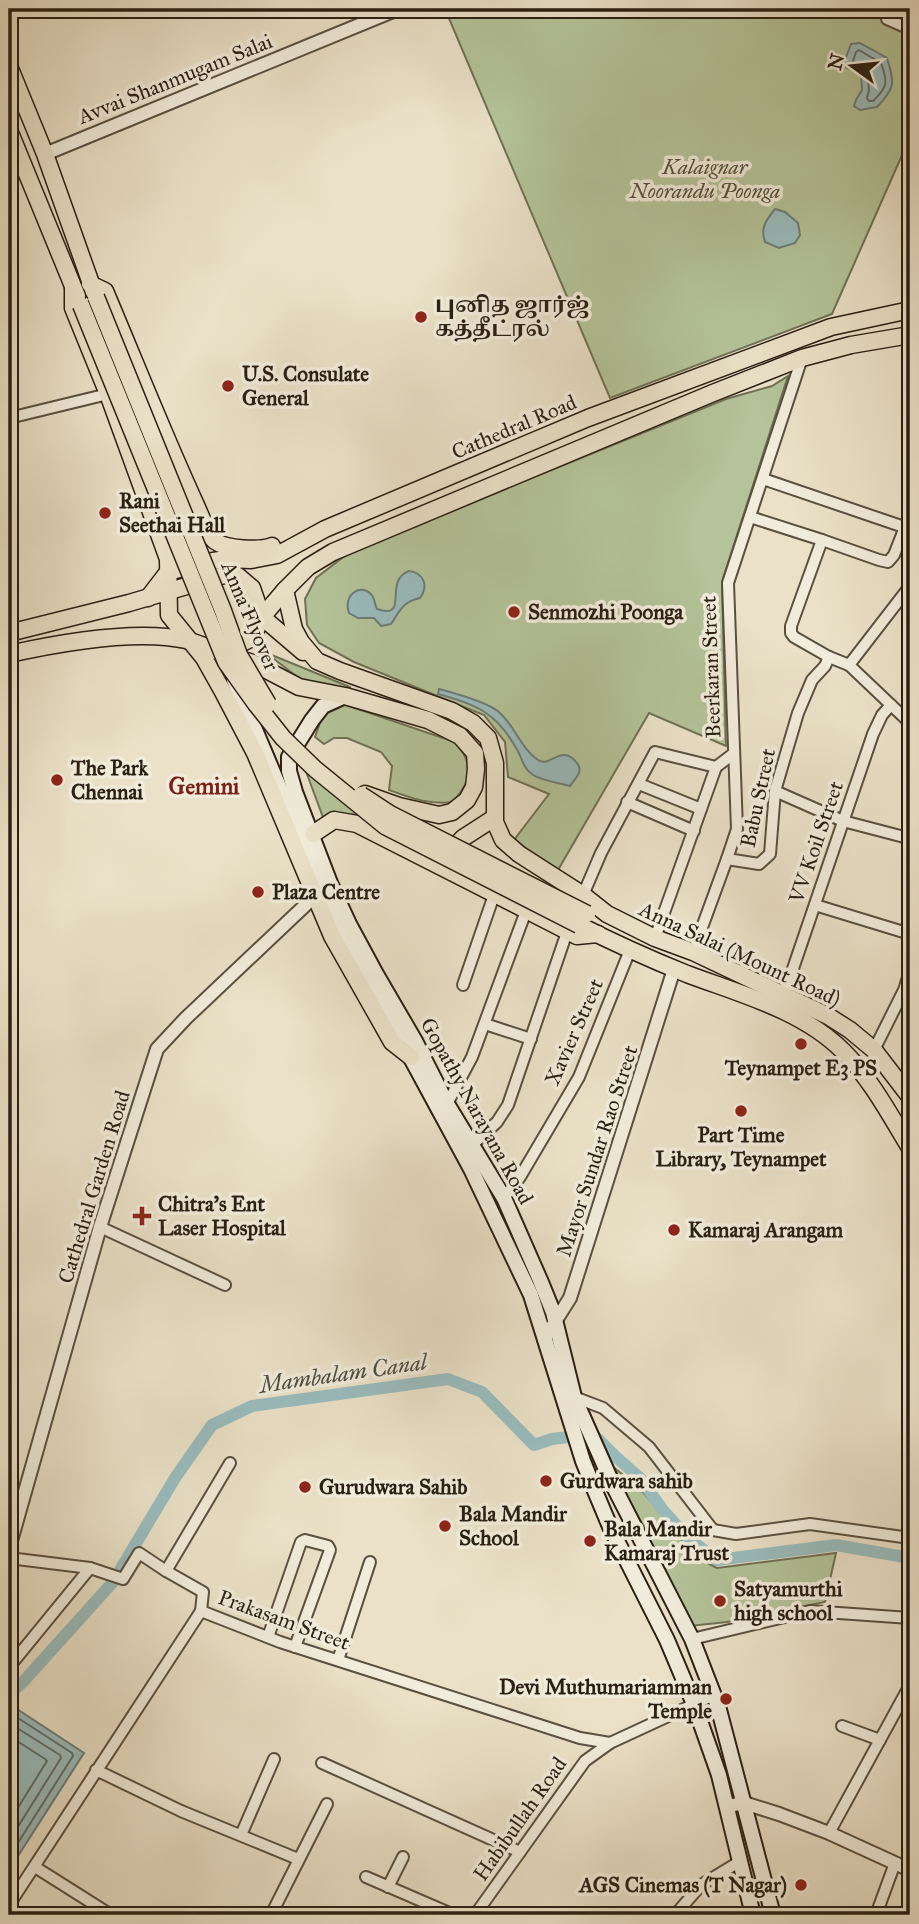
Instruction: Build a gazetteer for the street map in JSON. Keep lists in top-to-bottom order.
{
  "streets": {
    "main road": [
      "Cathedral Road",
      "Anna Flyover",
      "Anna Salai (Mount Road)",
      "Gopathy Narayana Road"
    ],
    "street": [
      "Avvai Shanmugam Salai",
      "Beerkaran Street",
      "Babu Street",
      "VV Koil Street",
      "Xavier Street",
      "Mayor Sundar Rao Street",
      "Cathedral Garden Road",
      "Prakasam Street",
      "Habibullah Road"
    ]
  },
  "crossings": [
    ["Anna Flyover", "Anna Salai (Mount Road)"],
    ["Anna Flyover", "Xavier Street"],
    ["Anna Flyover", "Gopathy Narayana Road"],
    ["Anna Flyover", "Mayor Sundar Rao Street"],
    ["Beerkaran Street", "Babu Street"],
    ["Babu Street", "Anna Salai (Mount Road)"],
    ["VV Koil Street", "Anna Salai (Mount Road)"],
    ["Anna Salai (Mount Road)", "Xavier Street"],
    ["Anna Salai (Mount Road)", "Mayor Sundar Rao Street"],
    ["Xavier Street", "Gopathy Narayana Road"],
    ["Gopathy Narayana Road", "Mayor Sundar Rao Street"],
    ["Prakasam Street", "Habibullah Road"]
  ],
  "districts": ["Gemini"],
  "water": ["Mambalam Canal"],
  "parks": ["Kalaignar Noorandu Poonga"],
  "places": {
    "other": [
      "புனித ஜார்ஜ் கத்தீட்ரல்",
      "U.S. Consulate General",
      "Rani Seethai Hall",
      "Senmozhi Poonga",
      "The Park Chennai",
      "Plaza Centre",
      "Teynampet E3 PS",
      "Part Time Library, Teynampet",
      "Kamaraj Arangam",
      "Gurdwara sahib",
      "Gurudwara Sahib",
      "Bala Mandir School",
      "Bala Mandir Kamaraj Trust",
      "Satyamurthi high school",
      "Devi Muthumariamman Temple",
      "AGS Cinemas (T Nagar)"
    ],
    "health": ["Chitra's Ent Laser Hospital"]
  },
  "north": "left"
}
